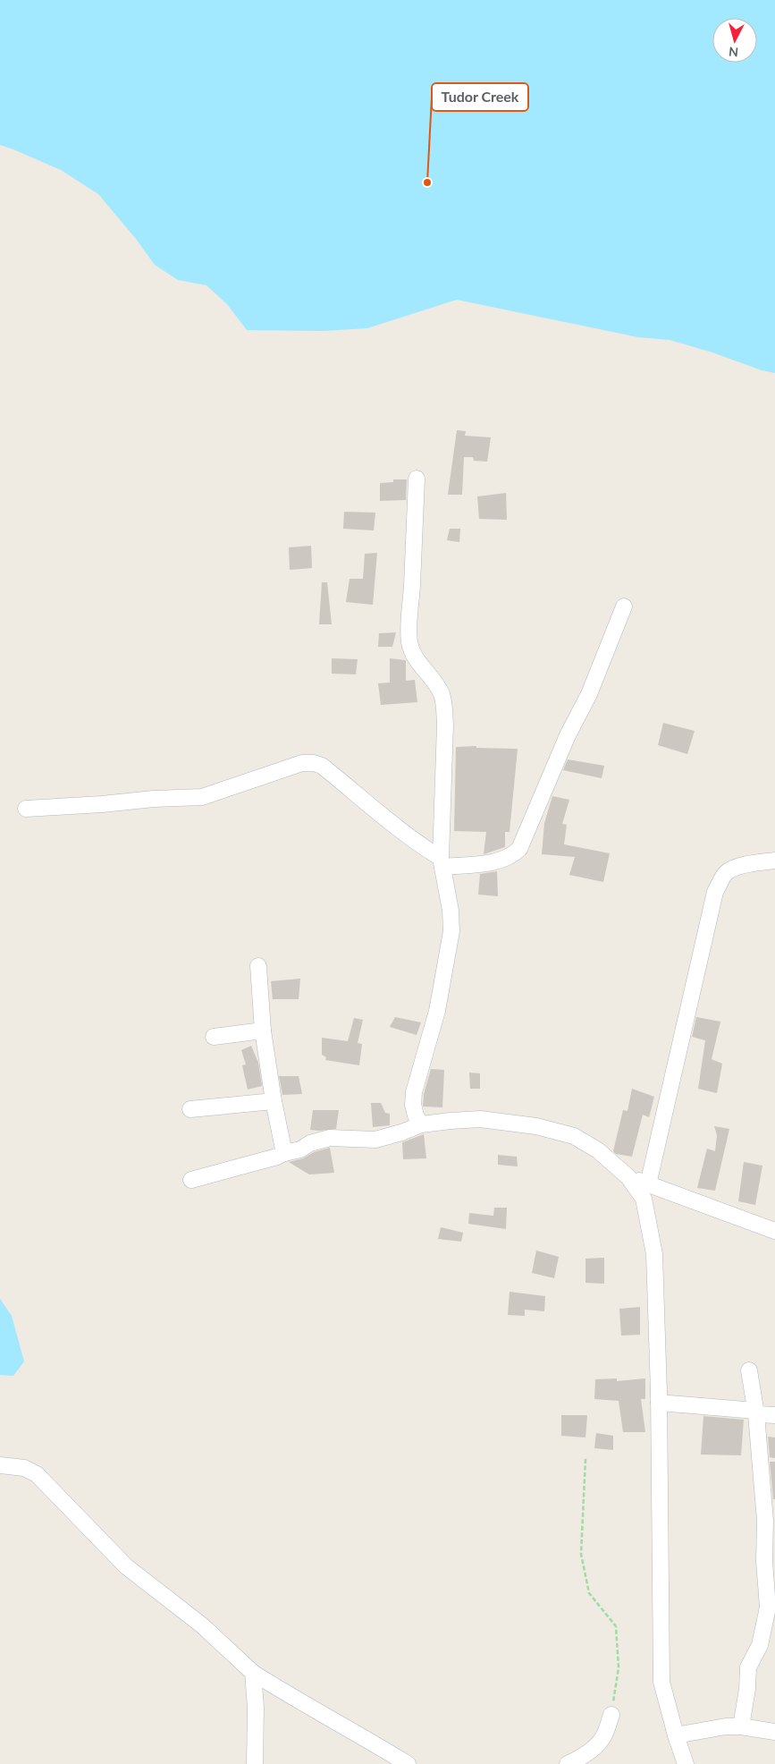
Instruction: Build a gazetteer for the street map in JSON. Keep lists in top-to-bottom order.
{
  "places": ["Tudor Creek"],
  "north": "bottom"
}
